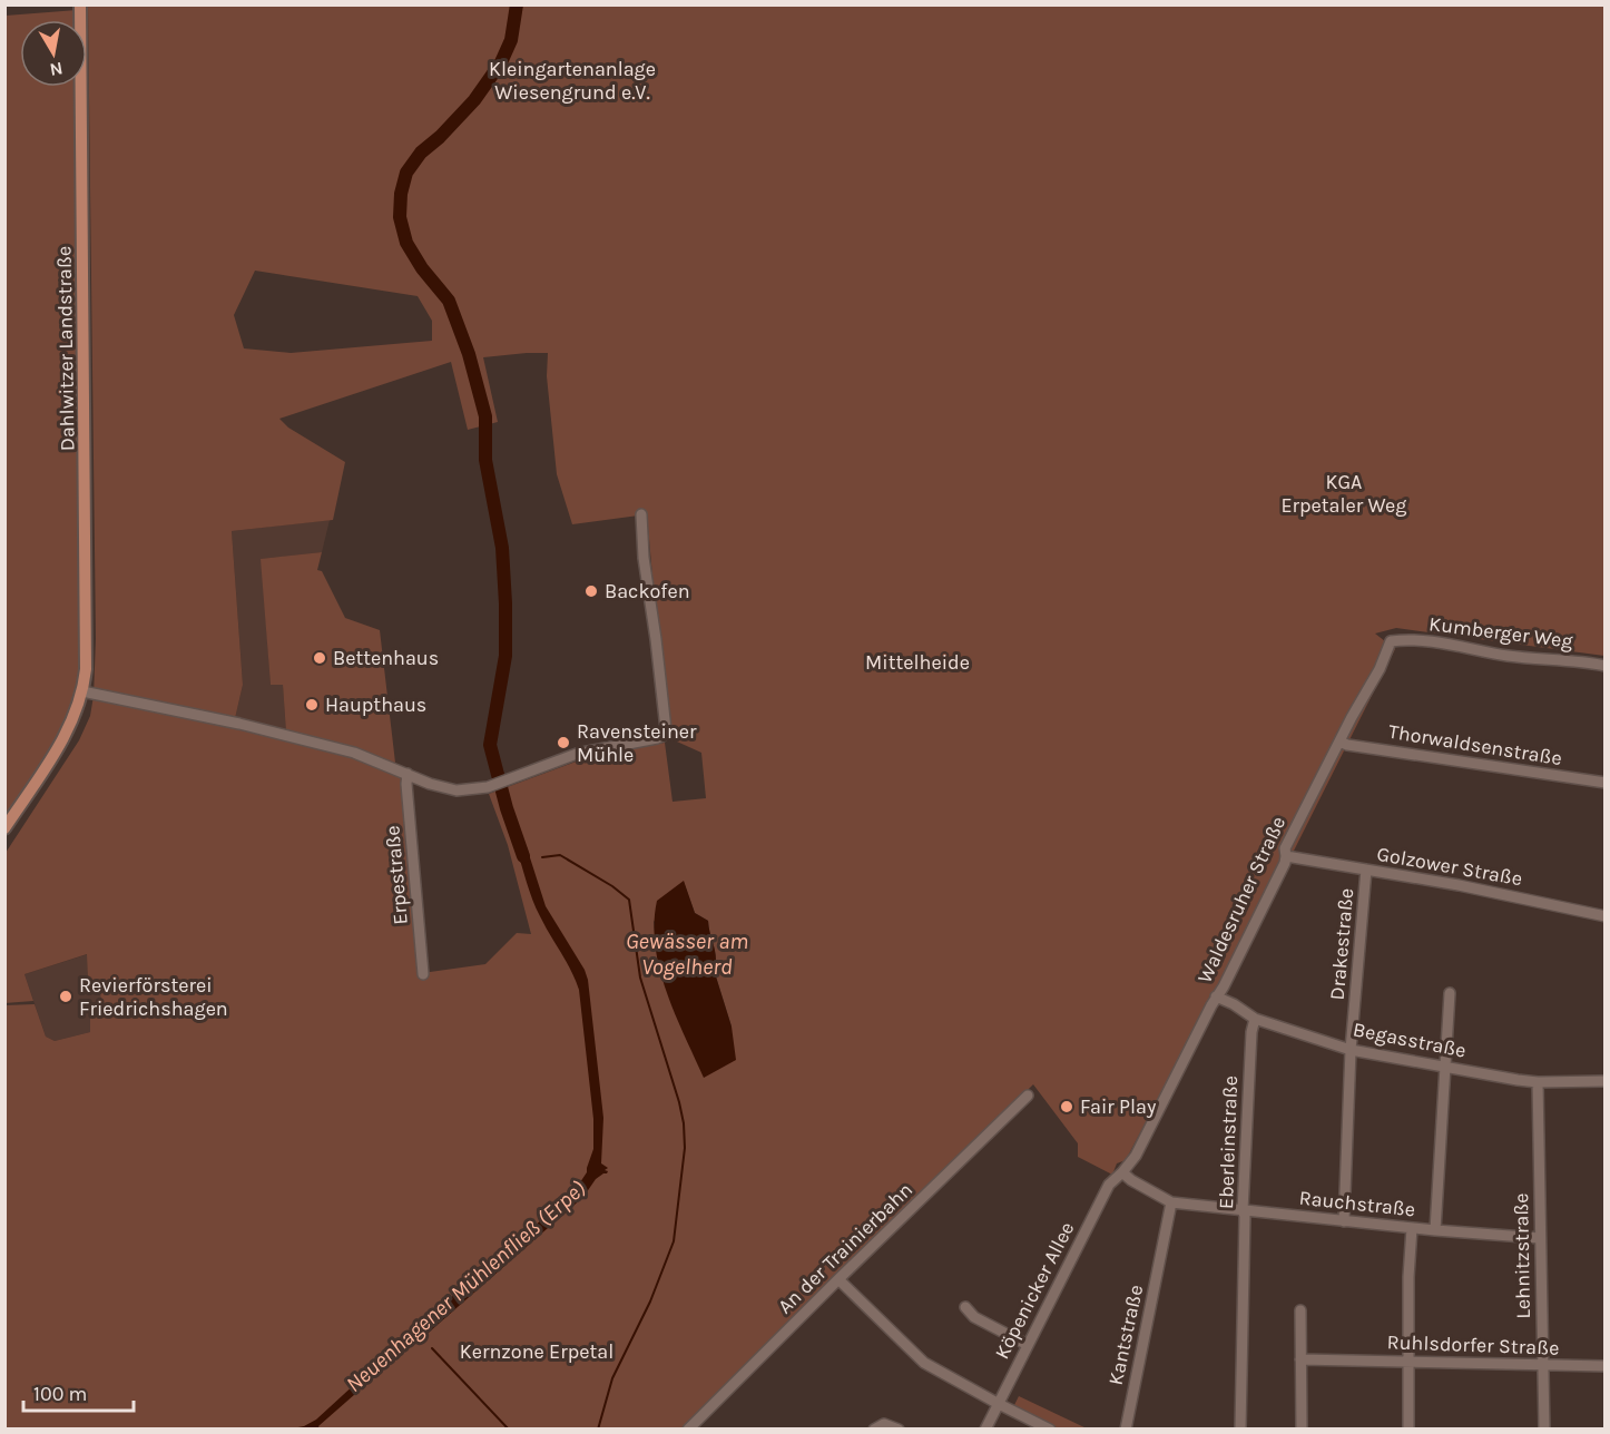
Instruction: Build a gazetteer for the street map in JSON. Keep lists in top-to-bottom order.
{
  "streets": {
    "main road": ["Dahlwitzer Landstraße"],
    "street": [
      "Kumberger Weg",
      "Thorwaldsenstraße",
      "Golzower Straße",
      "Erpestraße",
      "Waldesruher Straße",
      "Drakestraße",
      "Begasstraße",
      "Eberleinstraße",
      "Rauchstraße",
      "An der Trainierbahn",
      "Lehnitzstraße",
      "Köpenicker Allee",
      "Kantstraße",
      "Ruhlsdorfer Straße"
    ]
  },
  "crossings": [
    ["Kumberger Weg", "Waldesruher Straße"],
    ["Thorwaldsenstraße", "Waldesruher Straße"],
    ["Golzower Straße", "Waldesruher Straße"],
    ["Golzower Straße", "Drakestraße"],
    ["Waldesruher Straße", "Begasstraße"],
    ["Waldesruher Straße", "Rauchstraße"],
    ["Waldesruher Straße", "Köpenicker Allee"],
    ["Drakestraße", "Begasstraße"],
    ["Drakestraße", "Rauchstraße"],
    ["Begasstraße", "Eberleinstraße"],
    ["Begasstraße", "Lehnitzstraße"],
    ["Eberleinstraße", "Rauchstraße"],
    ["Rauchstraße", "Lehnitzstraße"],
    ["Rauchstraße", "Köpenicker Allee"],
    ["Rauchstraße", "Kantstraße"],
    ["Lehnitzstraße", "Ruhlsdorfer Straße"]
  ],
  "water": ["Gewässer am Vogelherd", "Neuenhagener Mühlenfließ (Erpe)"],
  "parks": [
    "Kleingartenanlage Wiesengrund e.V.",
    "KGA Erpetaler Weg",
    "Mittelheide",
    "Kernzone Erpetal"
  ],
  "places": [
    "Backofen",
    "Bettenhaus",
    "Haupthaus",
    "Ravensteiner Mühle",
    "Revierförsterei Friedrichshagen",
    "Fair Play"
  ],
  "scale_bar": "100 m",
  "north": "bottom"
}
